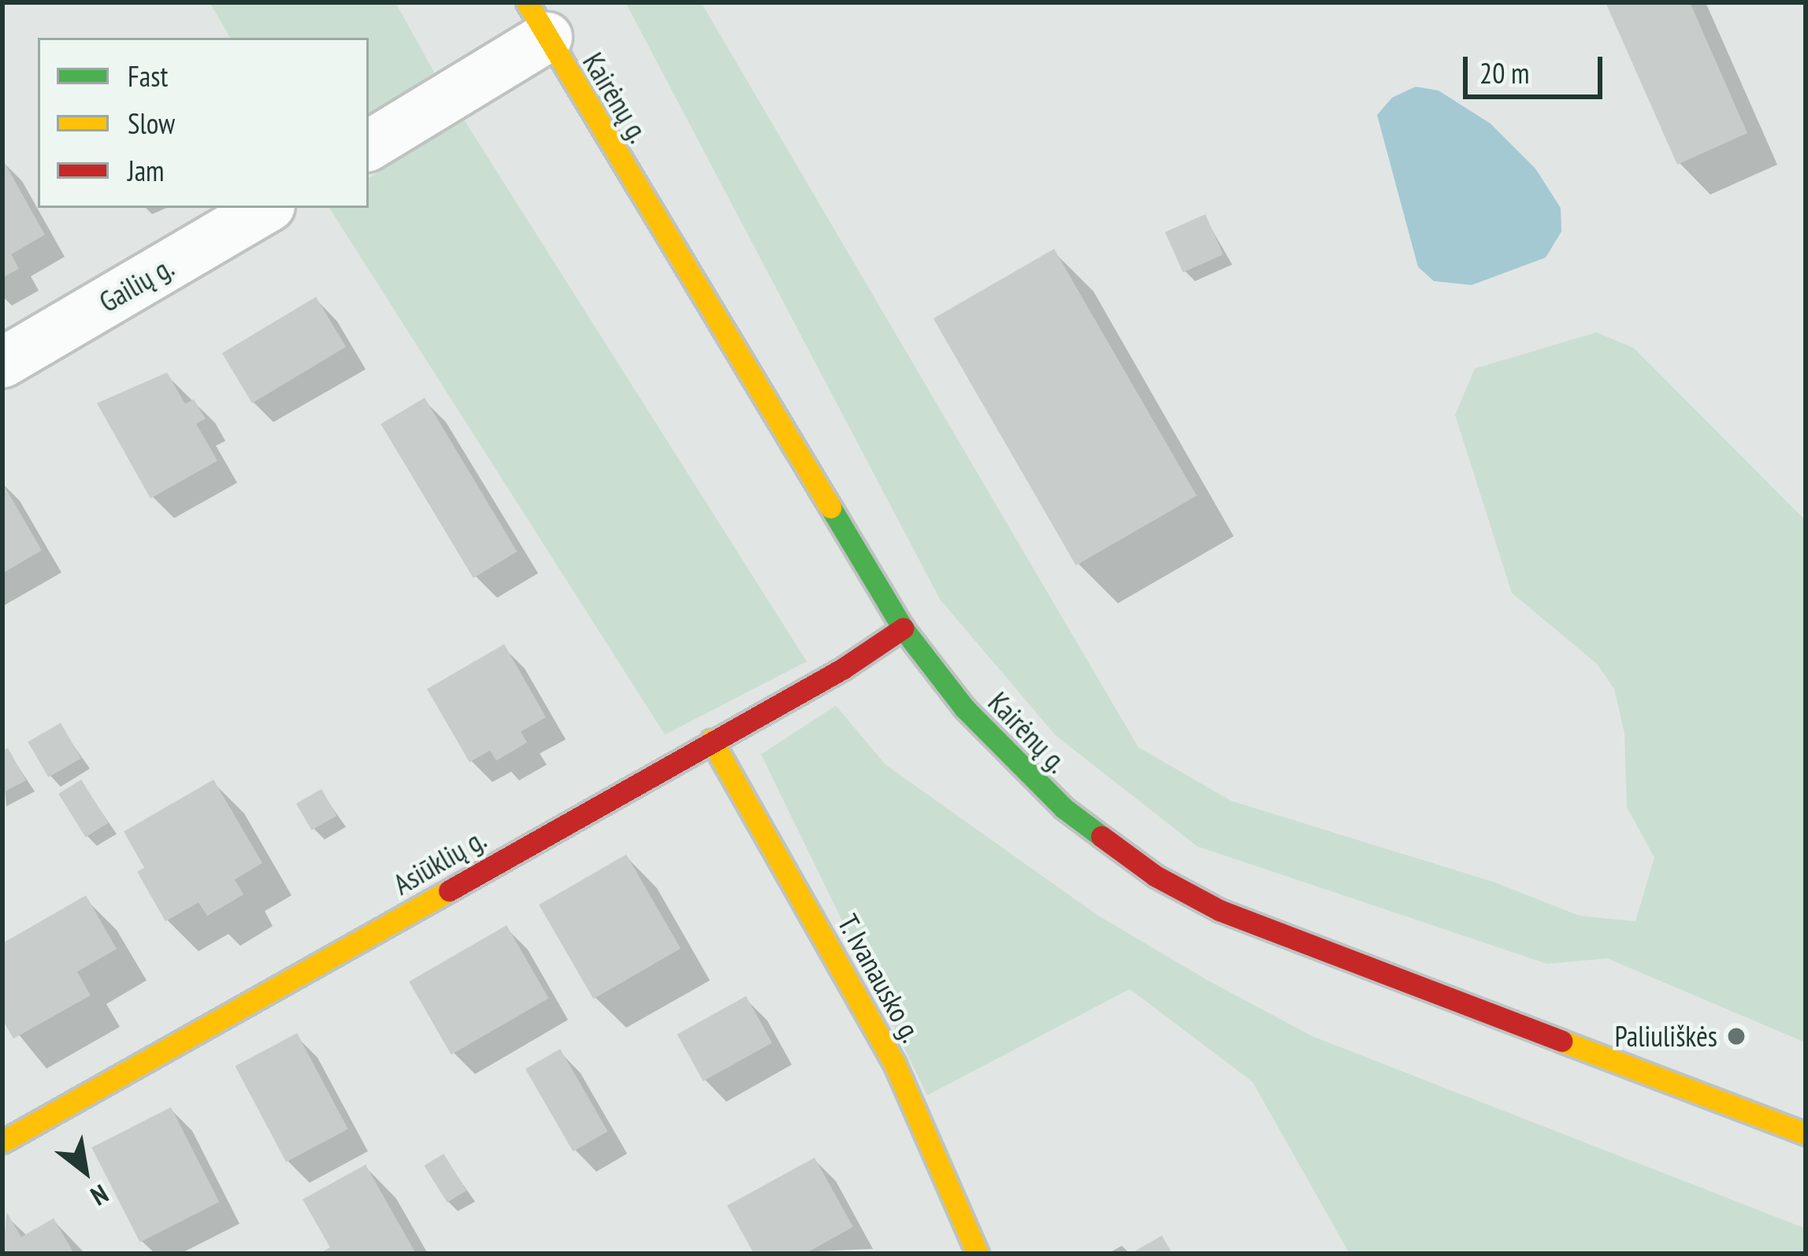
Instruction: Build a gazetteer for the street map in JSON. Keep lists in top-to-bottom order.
{
  "streets": {
    "main road": ["Kairėnų g.", "Asiūklių g.", "T. Ivanausko g."],
    "street": ["Gailių g."]
  },
  "crossings": [
    ["Kairėnų g.", "Asiūklių g."],
    ["Asiūklių g.", "T. Ivanausko g."]
  ],
  "places": ["Paliuliškės"],
  "legend": ["Fast", "Slow", "Jam"],
  "scale_bar": "20 m",
  "north": "bottom right"
}
